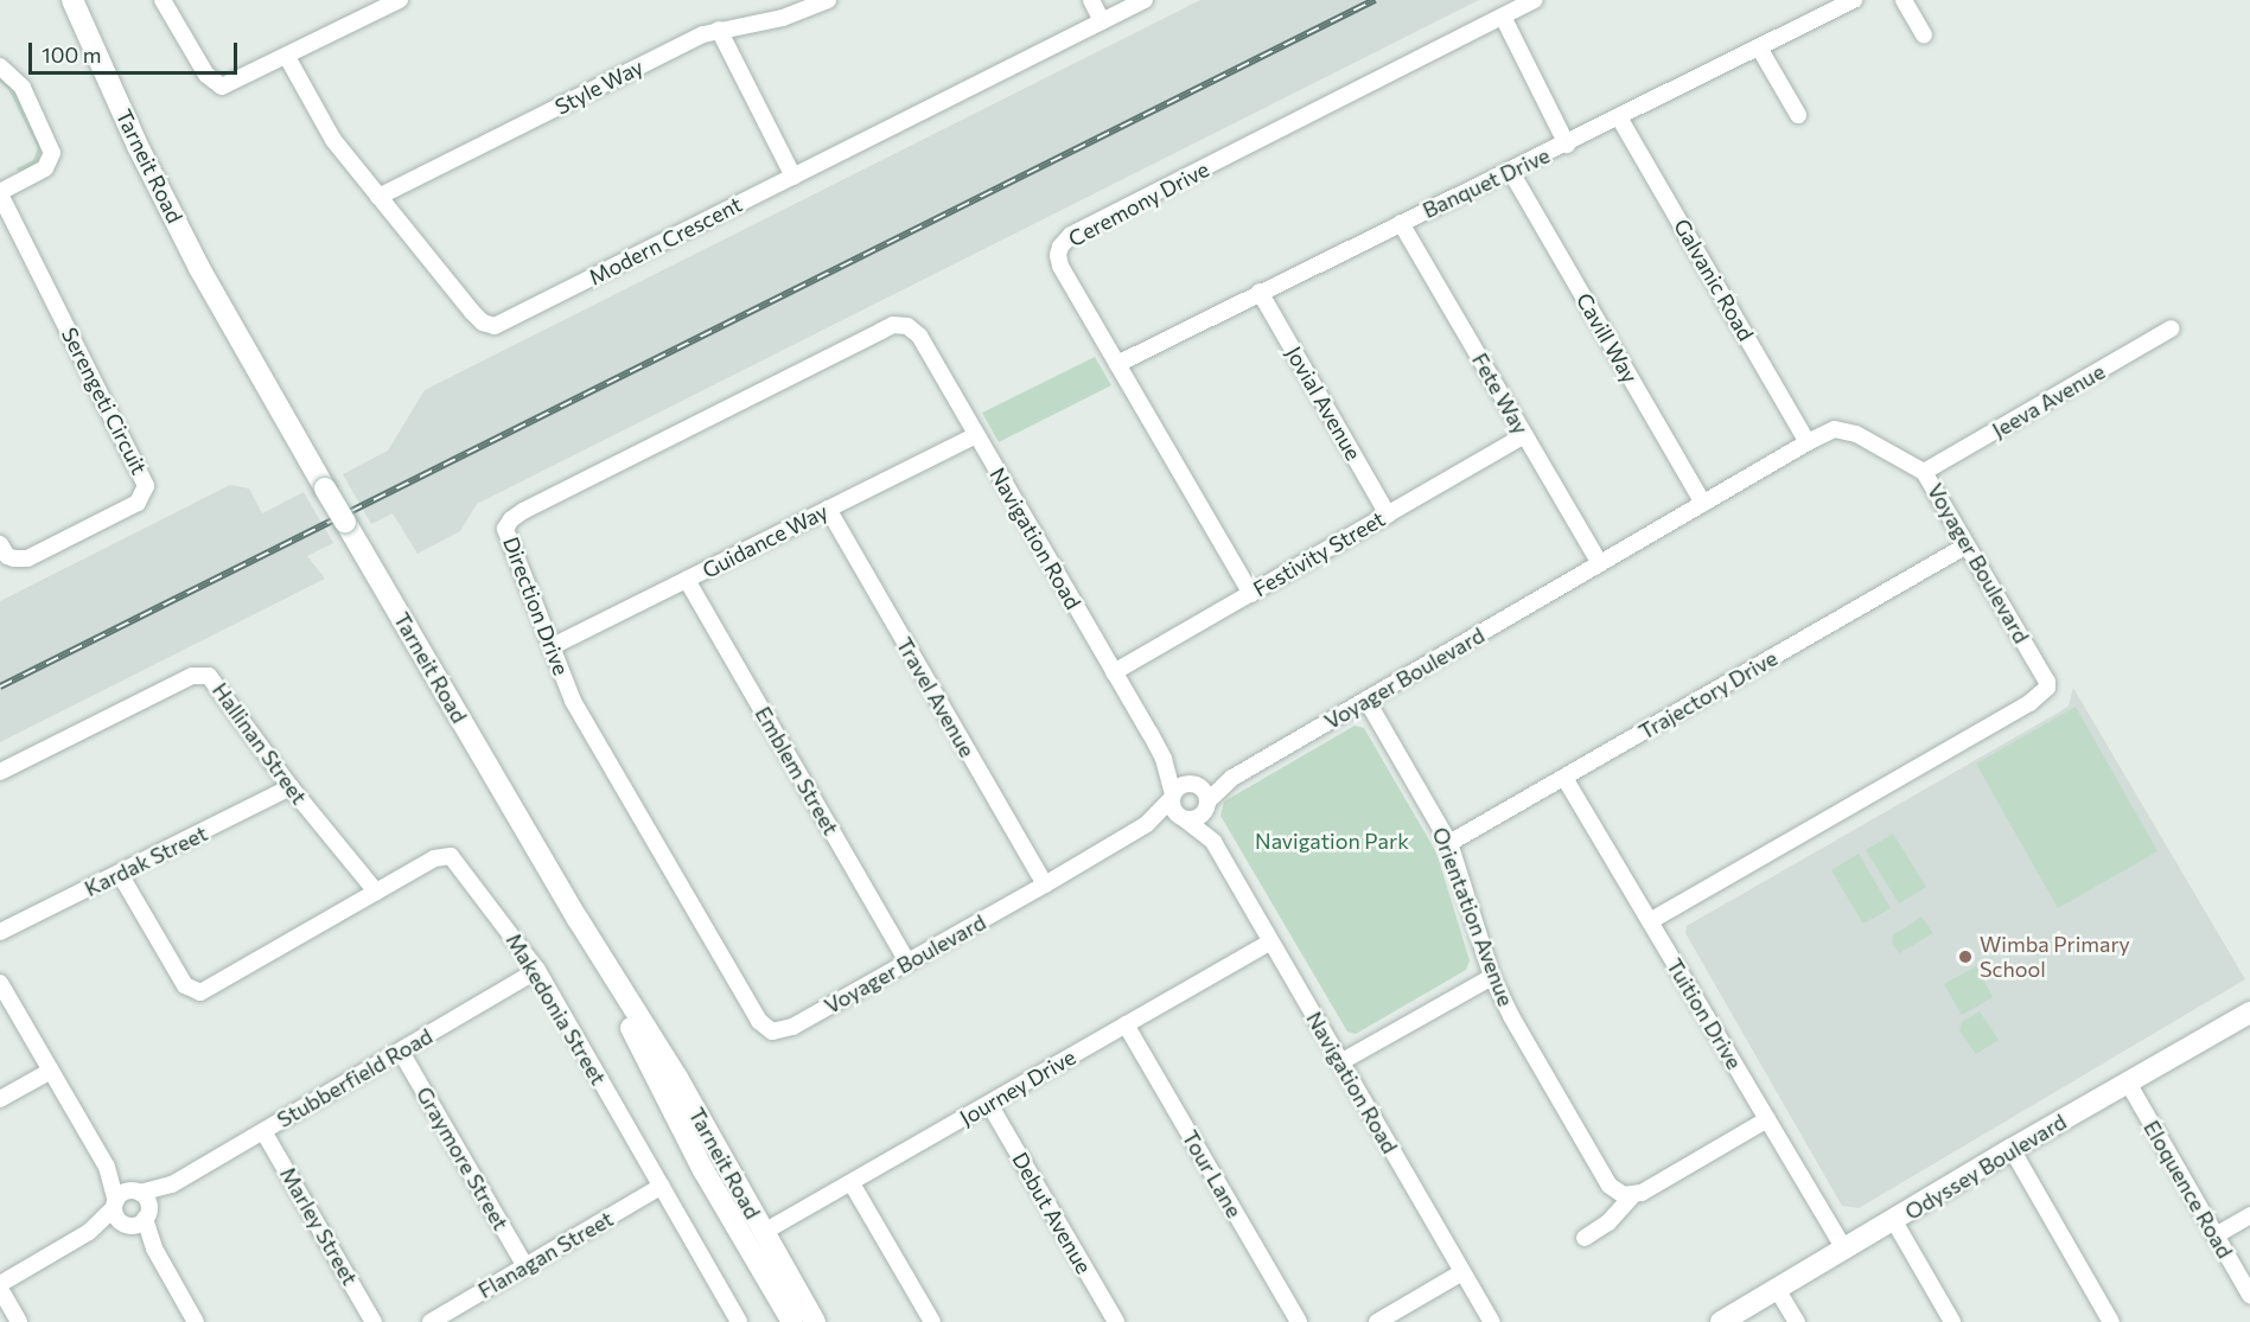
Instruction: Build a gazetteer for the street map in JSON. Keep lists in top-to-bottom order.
{
  "streets": {
    "street": [
      "Style Way",
      "Tarneit Road",
      "Banquet Drive",
      "Ceremony Drive",
      "Modern Crescent",
      "Galvanic Road",
      "Cavill Way",
      "Fete Way",
      "Serengeti Circuit",
      "Jeeva Avenue",
      "Jovial Avenue",
      "Navigation Road",
      "Guidance Way",
      "Festivity Street",
      "Voyager Boulevard",
      "Direction Drive",
      "Trajectory Drive",
      "Travel Avenue",
      "Hallinan Street",
      "Emblem Street",
      "Kardak Street",
      "Orientation Avenue",
      "Makedonia Street",
      "Tuition Drive",
      "Stubberfield Road",
      "Journey Drive",
      "Graymore Street",
      "Odyssey Boulevard",
      "Tour Lane",
      "Eloquence Road",
      "Debut Avenue",
      "Marley Street",
      "Flanagan Street"
    ]
  },
  "crossings": [
    ["Style Way", "Modern Crescent"],
    ["Tarneit Road", "Journey Drive"],
    ["Banquet Drive", "Ceremony Drive"],
    ["Banquet Drive", "Galvanic Road"],
    ["Banquet Drive", "Cavill Way"],
    ["Banquet Drive", "Fete Way"],
    ["Banquet Drive", "Jovial Avenue"],
    ["Ceremony Drive", "Festivity Street"],
    ["Galvanic Road", "Voyager Boulevard"],
    ["Cavill Way", "Voyager Boulevard"],
    ["Fete Way", "Festivity Street"],
    ["Fete Way", "Voyager Boulevard"],
    ["Jeeva Avenue", "Voyager Boulevard"],
    ["Jovial Avenue", "Festivity Street"],
    ["Navigation Road", "Guidance Way"],
    ["Navigation Road", "Festivity Street"],
    ["Navigation Road", "Voyager Boulevard"],
    ["Navigation Road", "Direction Drive"],
    ["Navigation Road", "Journey Drive"],
    ["Guidance Way", "Direction Drive"],
    ["Guidance Way", "Travel Avenue"],
    ["Guidance Way", "Emblem Street"],
    ["Voyager Boulevard", "Direction Drive"],
    ["Voyager Boulevard", "Trajectory Drive"],
    ["Voyager Boulevard", "Travel Avenue"],
    ["Voyager Boulevard", "Emblem Street"],
    ["Voyager Boulevard", "Orientation Avenue"],
    ["Voyager Boulevard", "Tuition Drive"],
    ["Trajectory Drive", "Orientation Avenue"],
    ["Trajectory Drive", "Tuition Drive"],
    ["Hallinan Street", "Kardak Street"],
    ["Hallinan Street", "Makedonia Street"],
    ["Kardak Street", "Makedonia Street"],
    ["Makedonia Street", "Stubberfield Road"],
    ["Makedonia Street", "Flanagan Street"],
    ["Tuition Drive", "Odyssey Boulevard"],
    ["Stubberfield Road", "Graymore Street"],
    ["Stubberfield Road", "Marley Street"],
    ["Journey Drive", "Tour Lane"],
    ["Journey Drive", "Debut Avenue"],
    ["Graymore Street", "Flanagan Street"],
    ["Odyssey Boulevard", "Eloquence Road"]
  ],
  "parks": ["Navigation Park"],
  "places": ["Wimba Primary School"],
  "scale_bar": "100 m"
}
